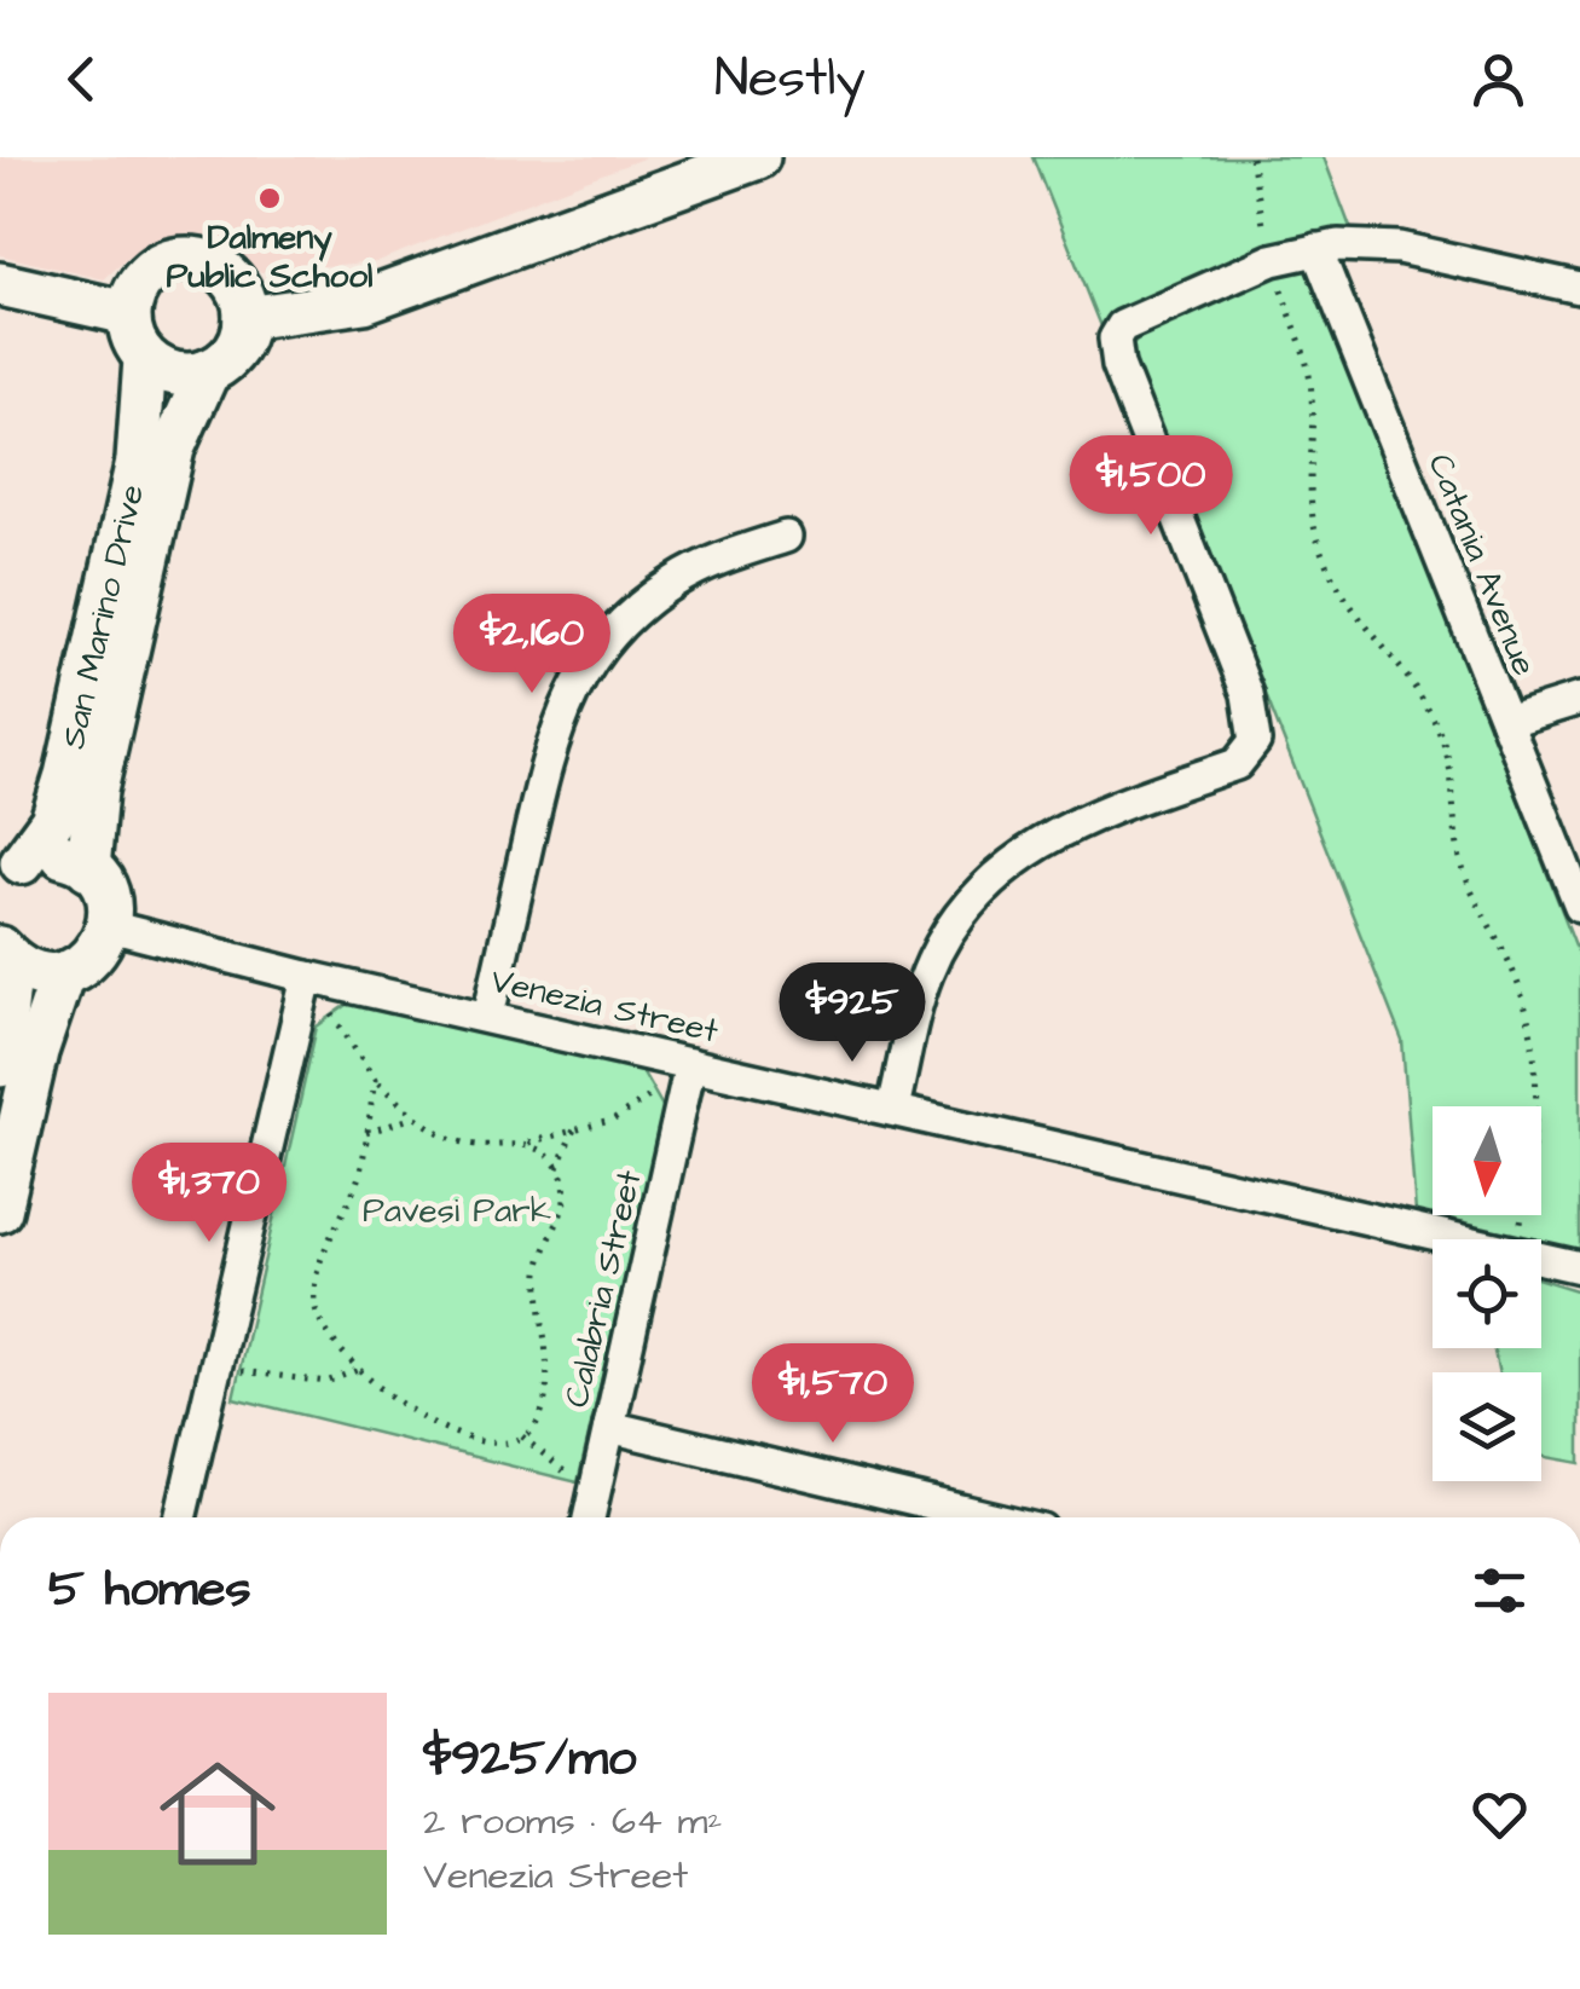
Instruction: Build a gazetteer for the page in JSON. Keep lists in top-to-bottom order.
{
  "streets": {
    "street": [
      "Catania Avenue",
      "San Marino Drive",
      "Venezia Street",
      "Calabria Street"
    ]
  },
  "crossings": [
    ["Venezia Street", "Calabria Street"]
  ],
  "parks": ["Pavesi Park"],
  "places": ["Dalmeny Public School"],
  "north": "bottom",
  "page": {
    "header": "Nestly",
    "price": [
      "$1,500",
      "$2,160",
      "$925",
      "$1,370",
      "$1,570"
    ],
    "heading": "5 homes",
    "list": [
      {
        "name": "$925/mo",
        "note": "2 rooms · 64 m² · Venezia Street"
      }
    ]
  }
}
